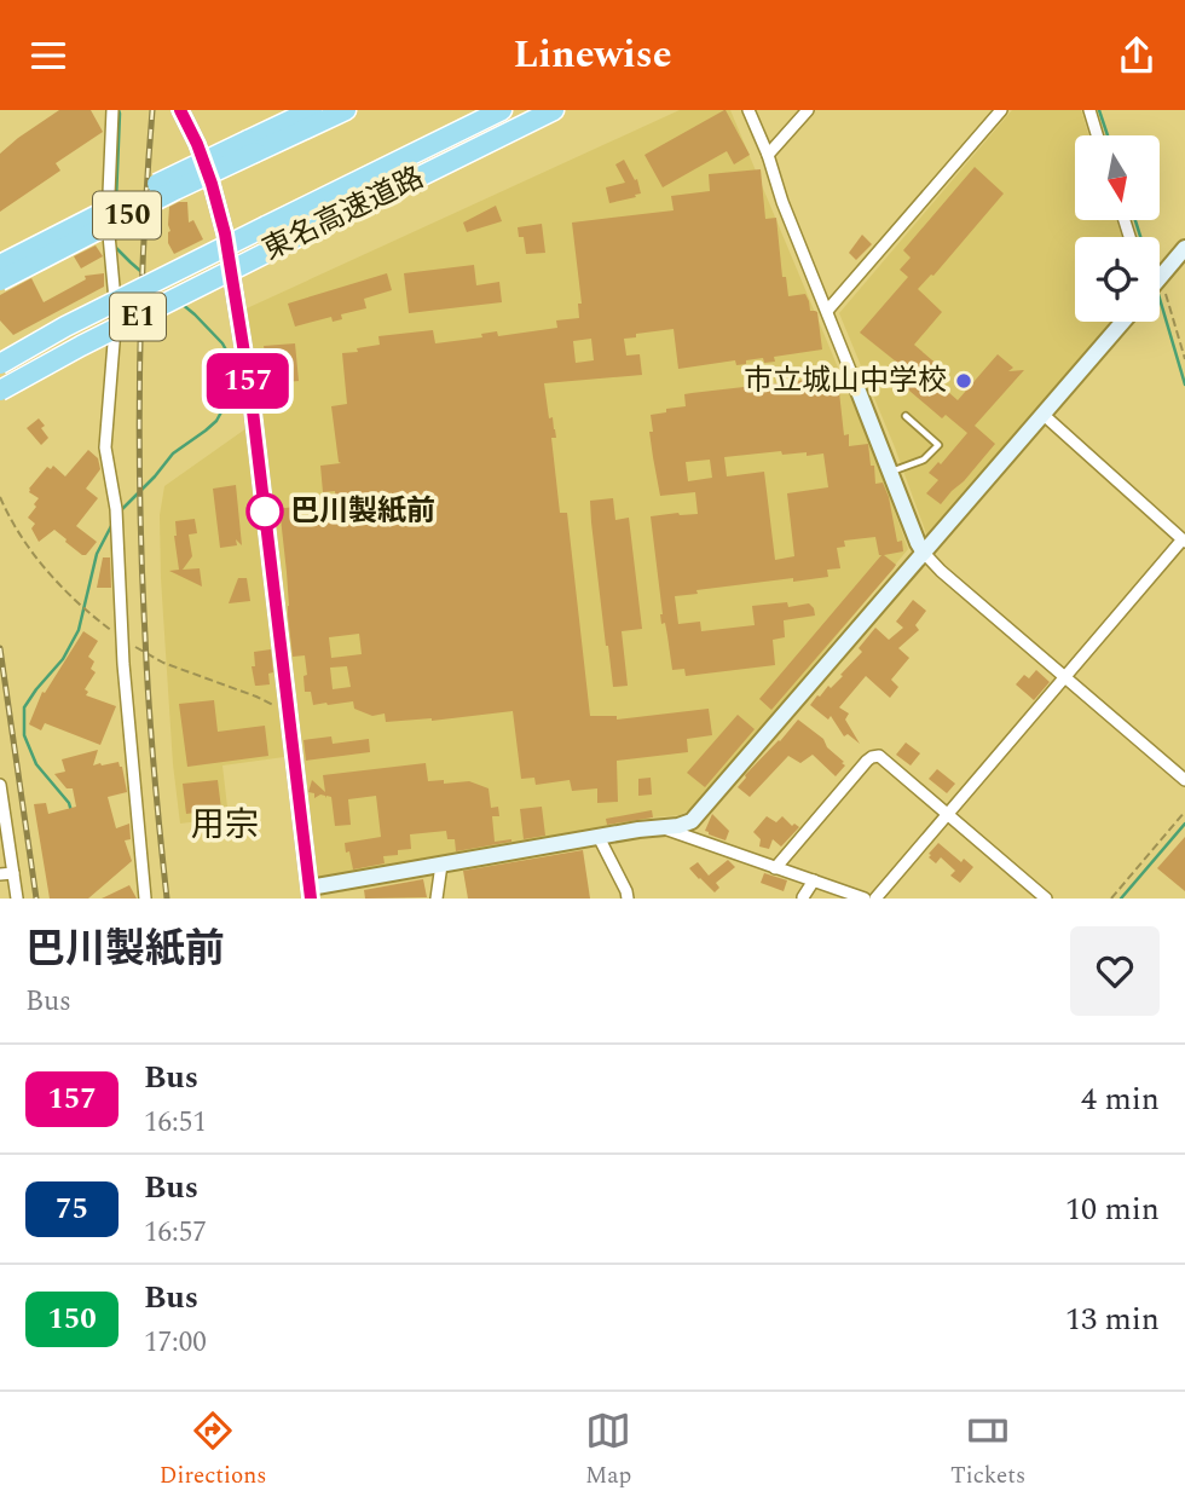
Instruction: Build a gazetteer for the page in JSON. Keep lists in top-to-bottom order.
{
  "streets": {
    "highway": ["東名高速道路", "150", "E1"]
  },
  "districts": ["用宗"],
  "places": ["市立城山中学校", "巴川製紙前"],
  "lines": ["bus line 157"],
  "north": "bottom",
  "page": {
    "header": "Linewise",
    "on_map": "157",
    "heading": ["巴川製紙前", "Bus"],
    "list": [
      {
        "mark": "157",
        "name": "Bus",
        "note": "16:51",
        "value": "4 min"
      },
      {
        "mark": "75",
        "name": "Bus",
        "note": "16:57",
        "value": "10 min"
      },
      {
        "mark": "150",
        "name": "Bus",
        "note": "17:00",
        "value": "13 min"
      }
    ],
    "tabs": ["Directions", "Map", "Tickets"]
  }
}
